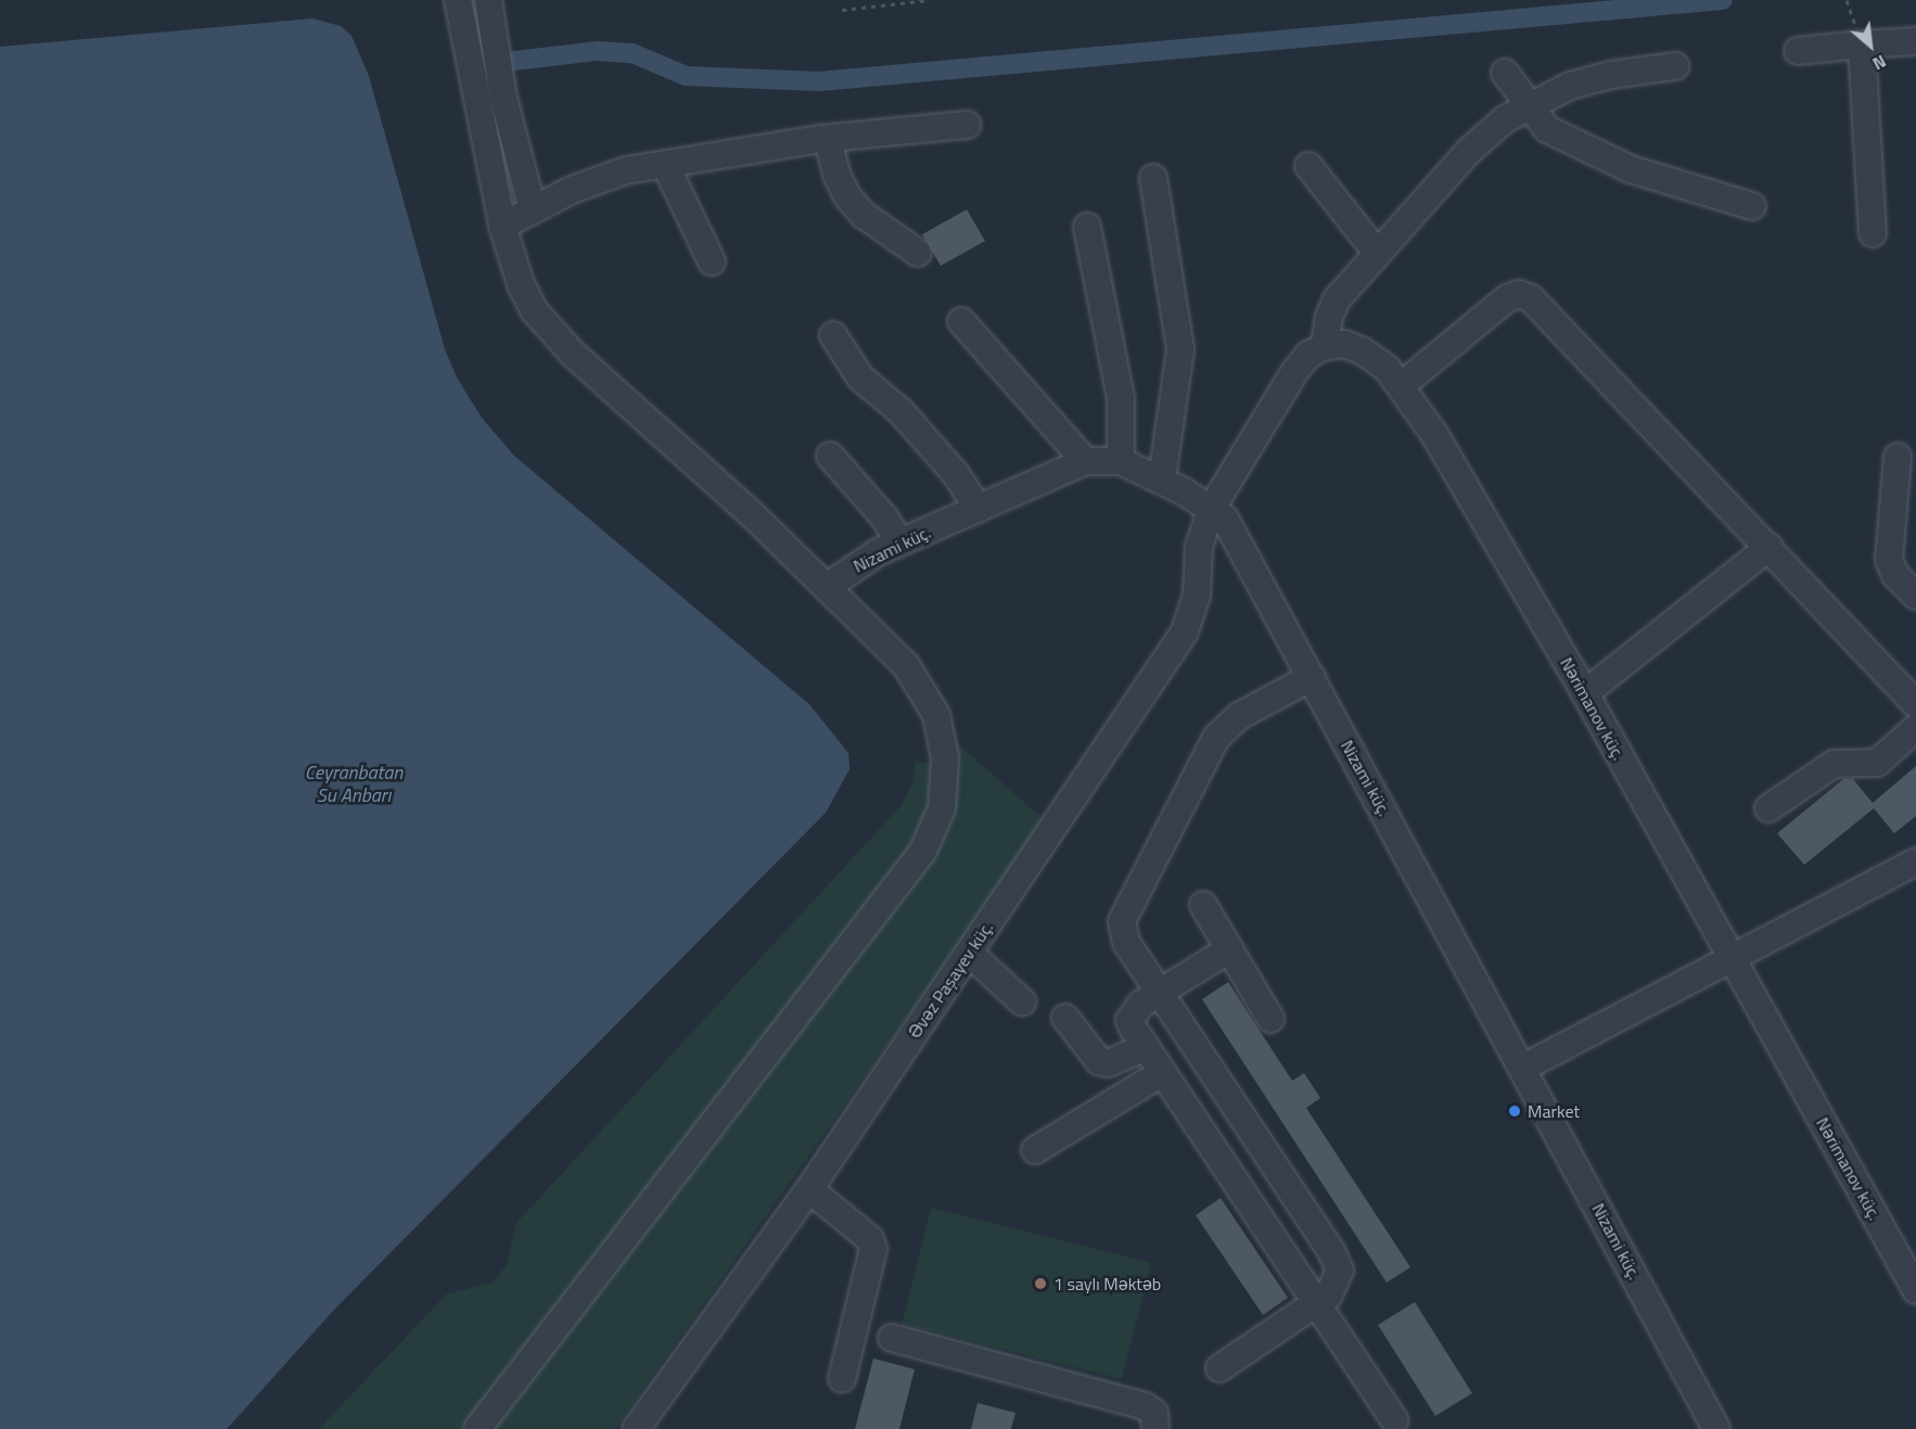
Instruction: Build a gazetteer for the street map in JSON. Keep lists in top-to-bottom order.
{
  "streets": {
    "street": ["Nizami küç.", "Nərimanov küç.", "Əvəz Paşayev küç."]
  },
  "crossings": [
    ["Nizami küç.", "Əvəz Paşayev küç."]
  ],
  "water": ["Ceyranbatan Su Anbarı"],
  "places": ["Market", "1 saylı Məktəb"],
  "north": "bottom right"
}
